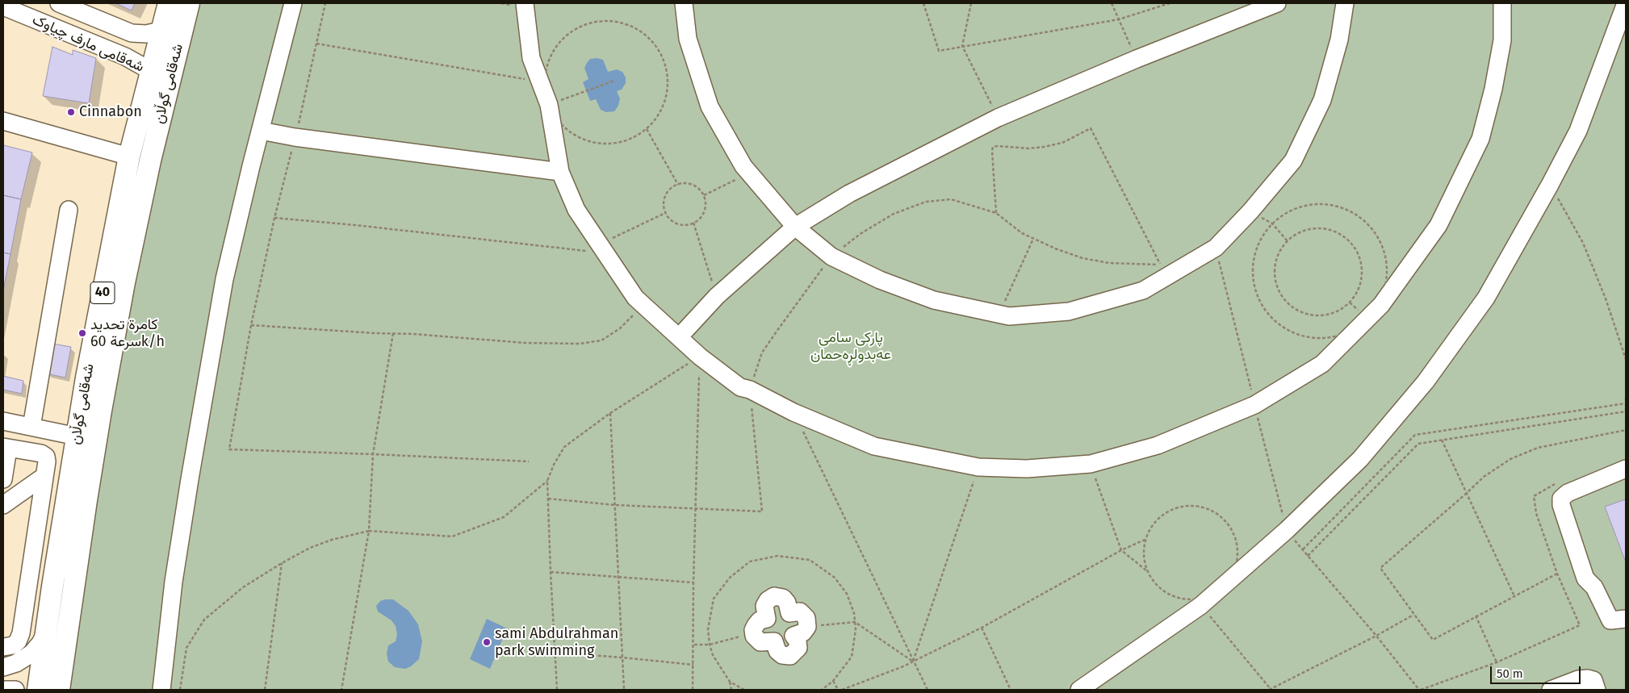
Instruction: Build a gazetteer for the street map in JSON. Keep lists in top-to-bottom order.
{
  "streets": {
    "main road": ["شەقامی گوڵان", "40"],
    "street": ["شەقامی مارف چیاوک"]
  },
  "crossings": [
    ["شەقامی مارف چیاوک", "شەقامی گوڵان"]
  ],
  "parks": ["پارکی سامی عەبدولڕەحمان"],
  "places": ["Cinnabon", "كامرة تحديد سرعة 60k/h", "sami Abdulrahman park swimming"],
  "scale_bar": "50 m"
}
